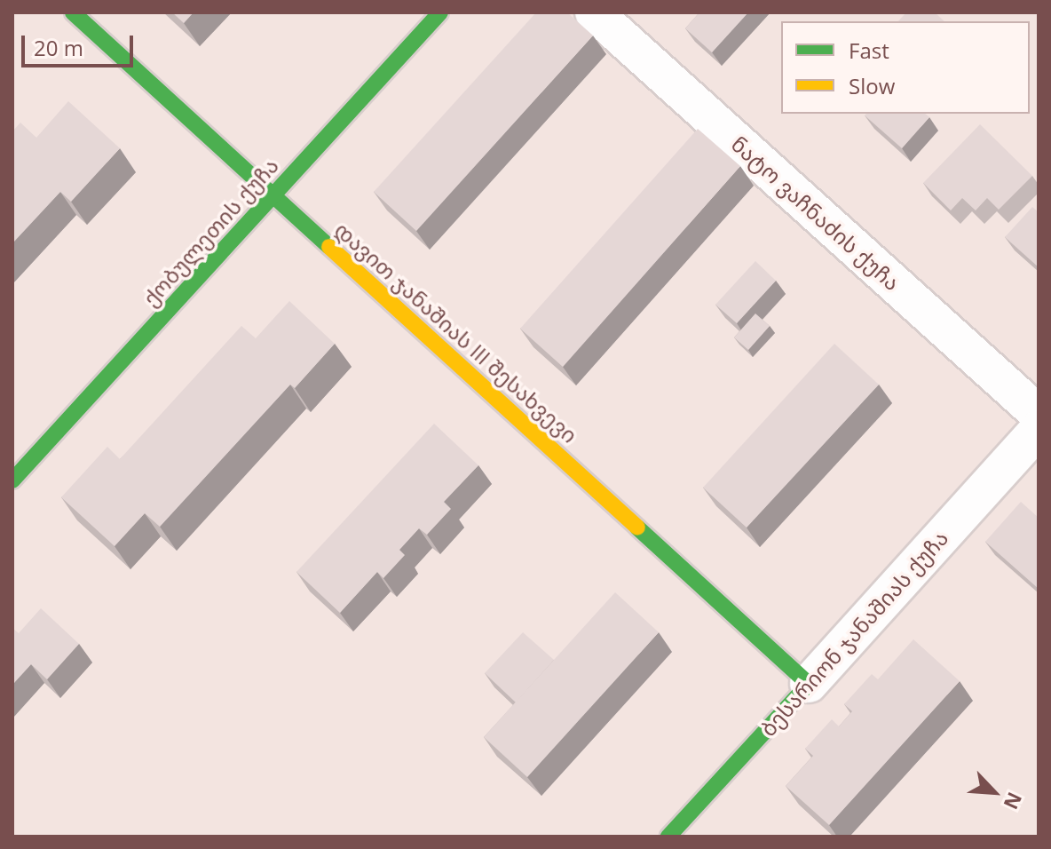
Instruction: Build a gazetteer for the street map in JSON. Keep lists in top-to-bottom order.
{
  "streets": {
    "street": [
      "ნატო ვაჩნაძის ქუჩა",
      "ქობულეთის ქუჩა",
      "დავით ჯანაშიას III შესახვევი",
      "ბესარიონ ჯანაშიას ქუჩა"
    ]
  },
  "crossings": [
    ["ქობულეთის ქუჩა", "დავით ჯანაშიას III შესახვევი"],
    ["დავით ჯანაშიას III შესახვევი", "ბესარიონ ჯანაშიას ქუჩა"]
  ],
  "legend": ["Fast", "Slow"],
  "scale_bar": "20 m",
  "north": "bottom right"
}
